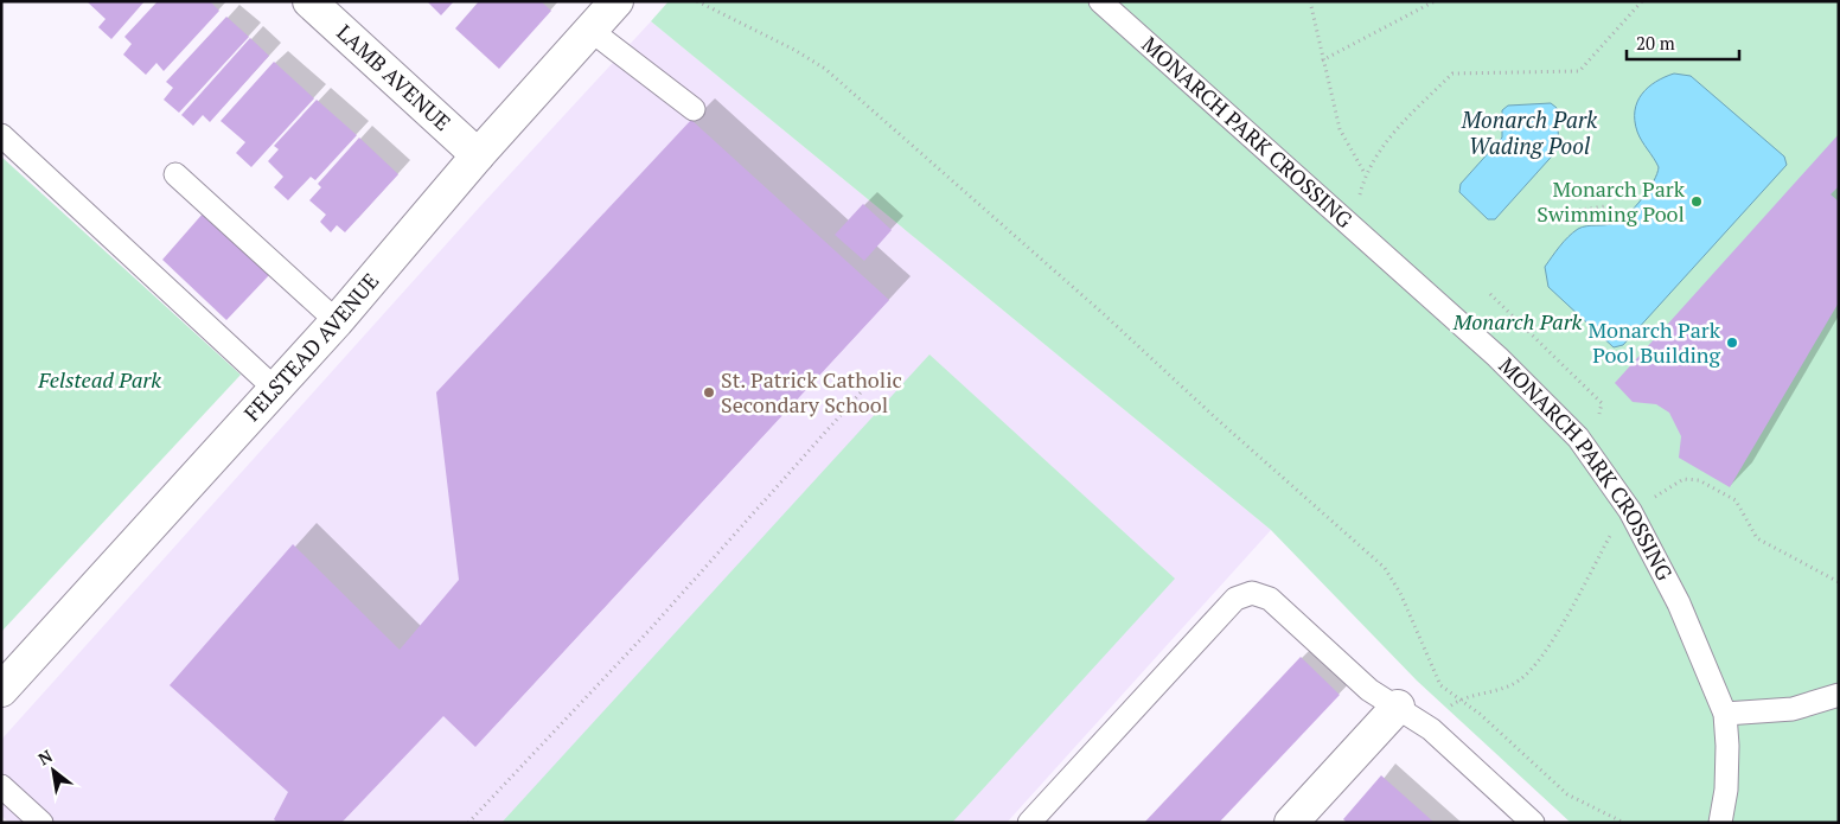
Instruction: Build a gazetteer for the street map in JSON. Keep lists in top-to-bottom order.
{
  "streets": {
    "street": ["LAMB AVENUE", "FELSTEAD AVENUE"],
    "lane": ["MONARCH PARK CROSSING"]
  },
  "crossings": [
    ["LAMB AVENUE", "FELSTEAD AVENUE"]
  ],
  "water": ["Monarch Park Wading Pool"],
  "parks": ["Monarch Park", "Felstead Park"],
  "places": ["Monarch Park Swimming Pool", "Monarch Park Pool Building", "St. Patrick Catholic Secondary School"],
  "scale_bar": "20 m",
  "north": "top left"
}
